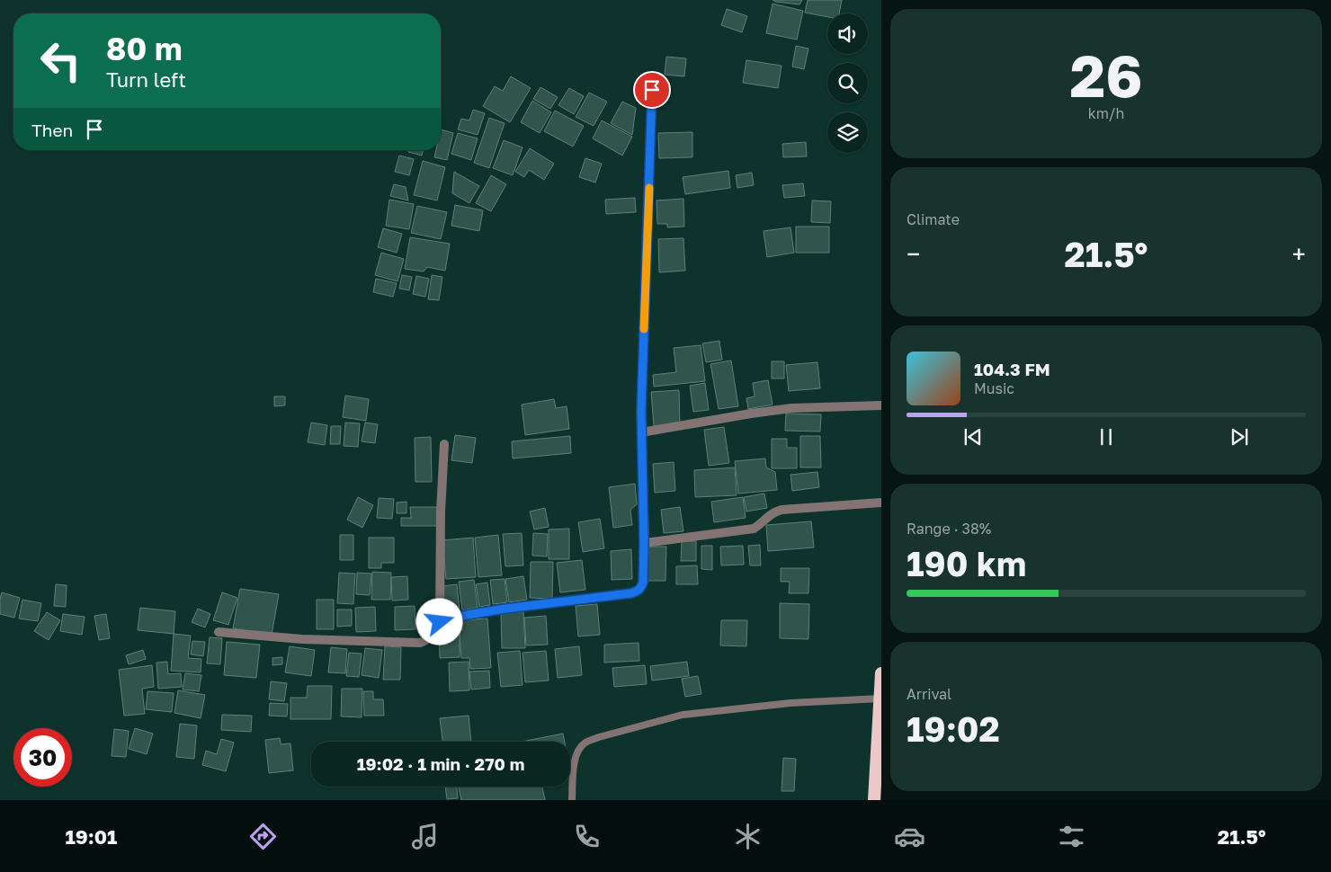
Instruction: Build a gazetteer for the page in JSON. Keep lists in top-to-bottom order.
{
  "page": {
    "tile": [
      ["26", "km/h"],
      "Climate",
      ["Range · 38%", "190 km"],
      ["Arrival", "19:02"]
    ],
    "turn": ["80 m", "Turn left"],
    "then": "Then",
    "heat": ["−", "21.5°", "+"],
    "song": ["104.3 FM", "Music"],
    "limit": "30",
    "trip": "19:02 · 1 min · 270 m",
    "tabs": ["19:01", "21.5°"]
  }
}
